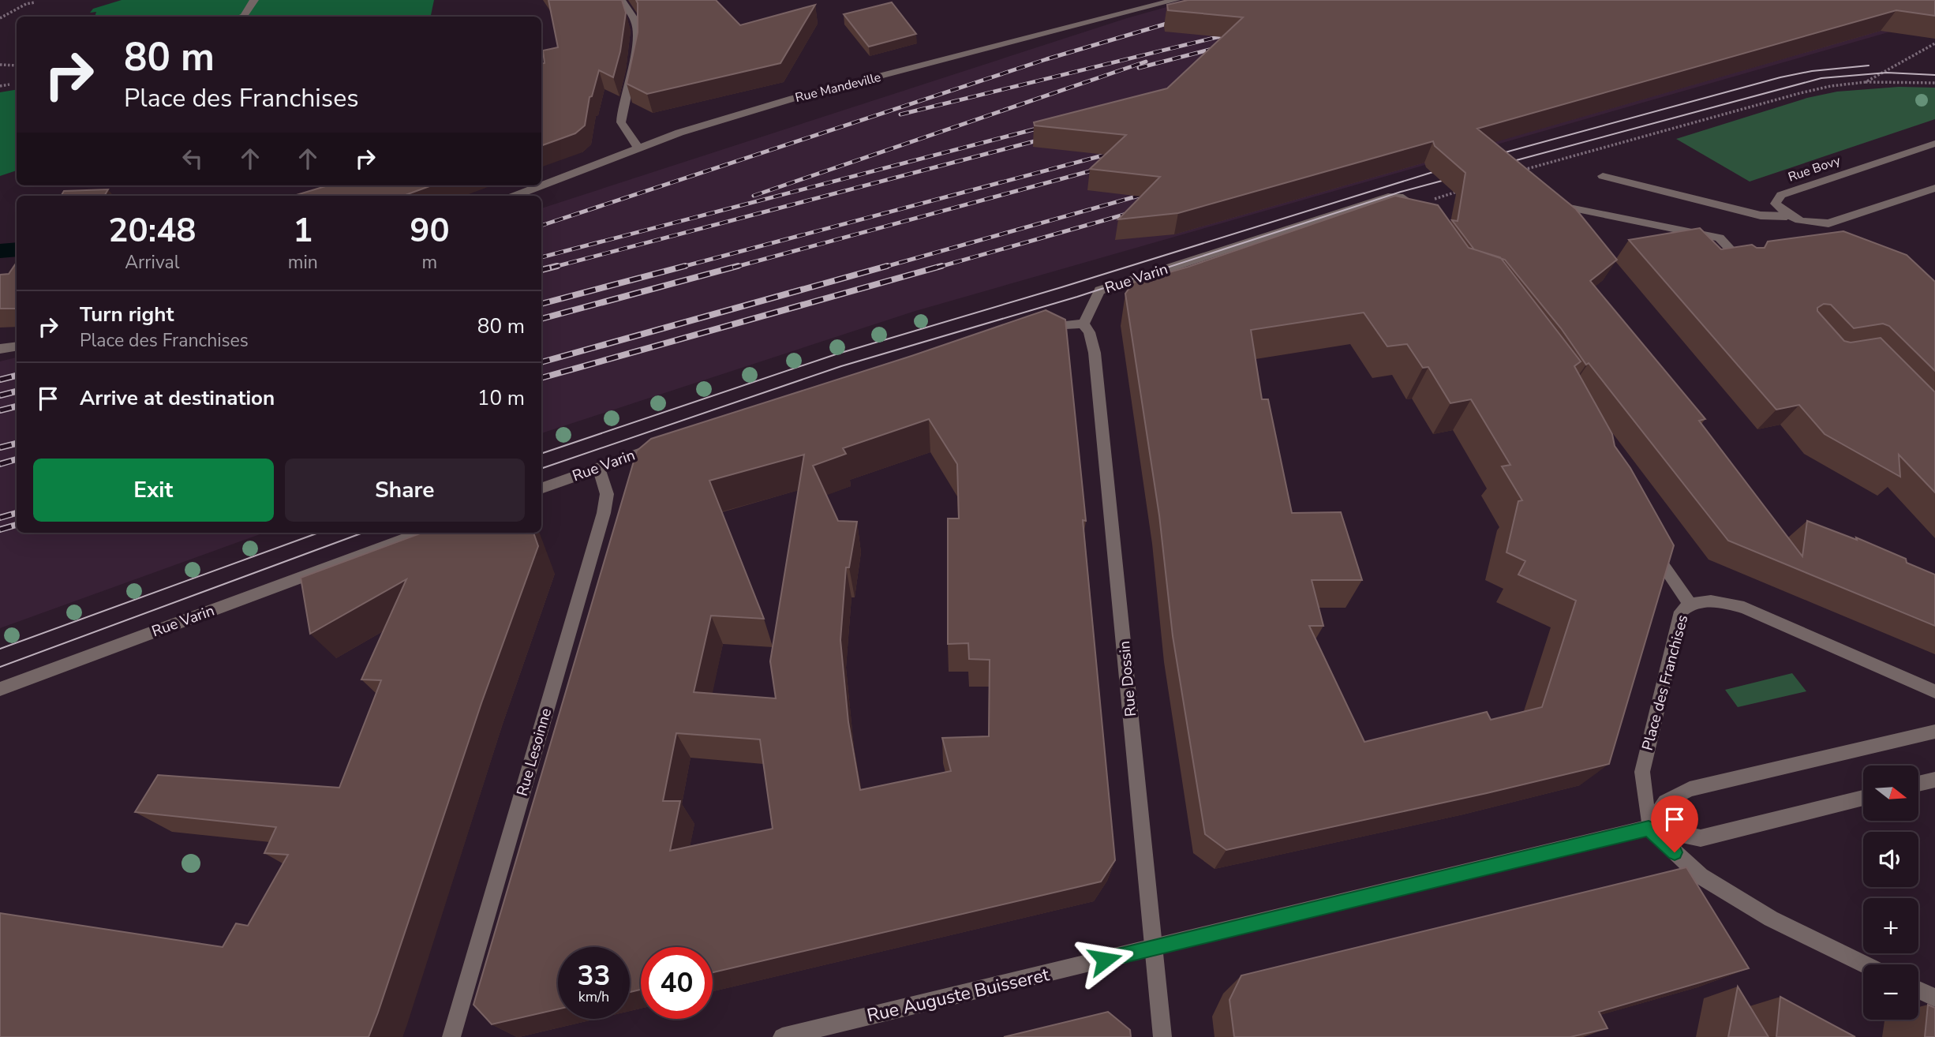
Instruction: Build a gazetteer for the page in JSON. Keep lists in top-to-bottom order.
{
  "streets": {
    "street": [
      "Rue Mandeville",
      "Rue Bovy",
      "Rue Varin",
      "Rue Dossin",
      "Place des Franchises",
      "Rue Lesoinne",
      "Rue Auguste Buisseret"
    ]
  },
  "crossings": [
    ["Rue Varin", "Rue Dossin"],
    ["Rue Varin", "Rue Lesoinne"],
    ["Rue Dossin", "Rue Auguste Buisseret"],
    ["Place des Franchises", "Rue Auguste Buisseret"]
  ],
  "north": "right",
  "page": {
    "turn": ["80 m", "Place des Franchises"],
    "eta": [
      "20:48",
      "Arrival",
      "1",
      "min",
      "90",
      "m"
    ],
    "list": [
      {
        "name": "Turn right",
        "note": "Place des Franchises",
        "value": "80 m"
      },
      {
        "name": "Arrive at destination",
        "value": "10 m"
      }
    ],
    "buttons": ["Exit", "Share"],
    "map_buttons": ["+", "−"],
    "speed": "33 km/h",
    "limit": "40"
  }
}
